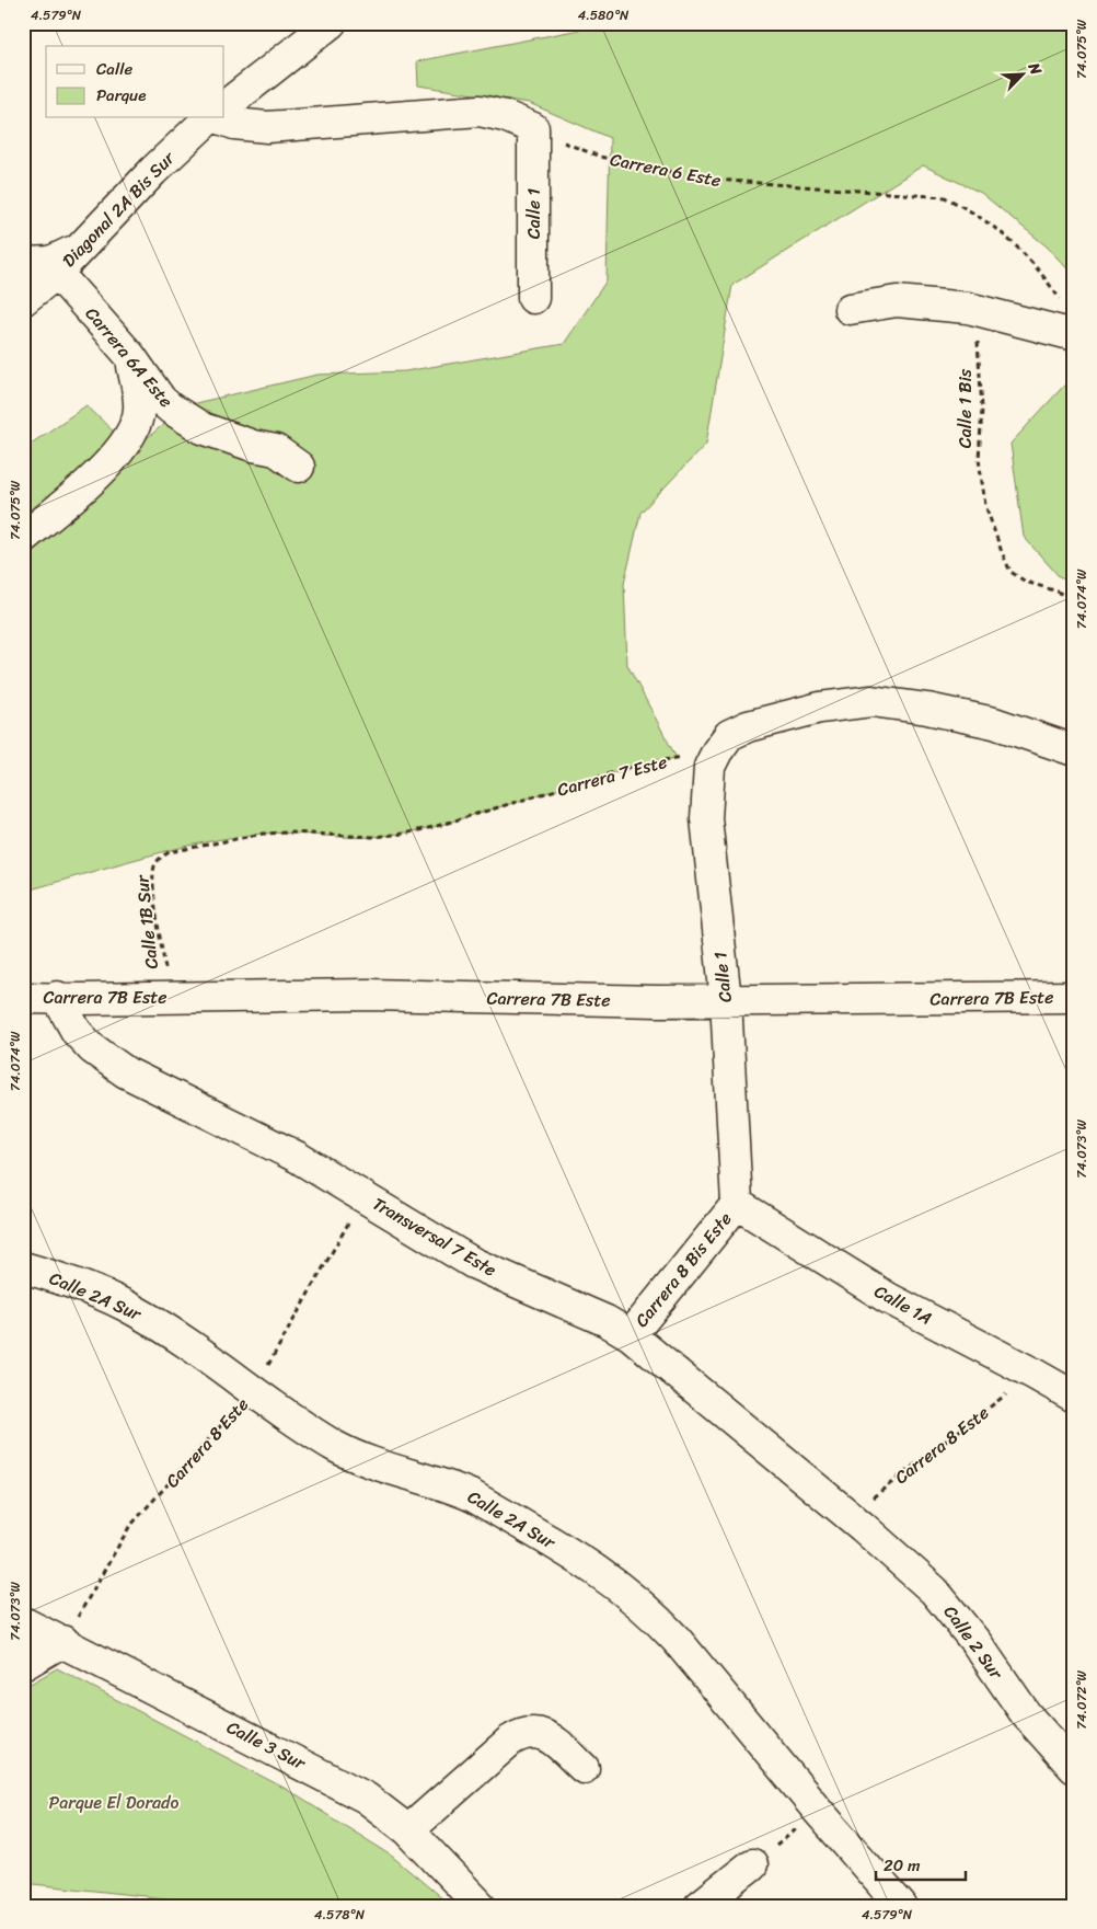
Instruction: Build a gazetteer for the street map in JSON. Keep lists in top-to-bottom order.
{
  "streets": {
    "street": [
      "Diagonal 2A Bis Sur",
      "Calle 1",
      "Carrera 6A Este",
      "Carrera 7B Este",
      "Transversal 7 Este",
      "Carrera 8 Bis Este",
      "Calle 2A Sur",
      "Calle 1A",
      "Calle 2 Sur",
      "Calle 3 Sur"
    ],
    "path": [
      "Carrera 6 Este",
      "Calle 1 Bis",
      "Carrera 7 Este",
      "Calle 1B Sur",
      "Carrera 8 Este"
    ]
  },
  "crossings": [
    ["Carrera 6 Este", "Calle 1"],
    ["Diagonal 2A Bis Sur", "Carrera 6A Este"],
    ["Calle 1", "Carrera 7 Este"],
    ["Calle 1", "Carrera 7B Este"],
    ["Calle 1", "Carrera 8 Bis Este"],
    ["Calle 1", "Calle 1A"],
    ["Carrera 7 Este", "Calle 1B Sur"],
    ["Calle 1B Sur", "Carrera 7B Este"],
    ["Carrera 7B Este", "Transversal 7 Este"],
    ["Transversal 7 Este", "Carrera 8 Bis Este"],
    ["Transversal 7 Este", "Carrera 8 Este"],
    ["Transversal 7 Este", "Calle 2 Sur"],
    ["Carrera 8 Bis Este", "Calle 1A"],
    ["Calle 2A Sur", "Carrera 8 Este"],
    ["Calle 1A", "Carrera 8 Este"],
    ["Carrera 8 Este", "Calle 2 Sur"],
    ["Carrera 8 Este", "Calle 3 Sur"]
  ],
  "parks": ["Parque El Dorado"],
  "legend": ["Calle", "Parque"],
  "scale_bar": "20 m",
  "north": "top right",
  "coordinates": [
    "4.579°N",
    "4.580°N",
    "74.075°W",
    "74.074°W",
    "74.073°W",
    "74.072°W",
    "4.578°N"
  ]
}
